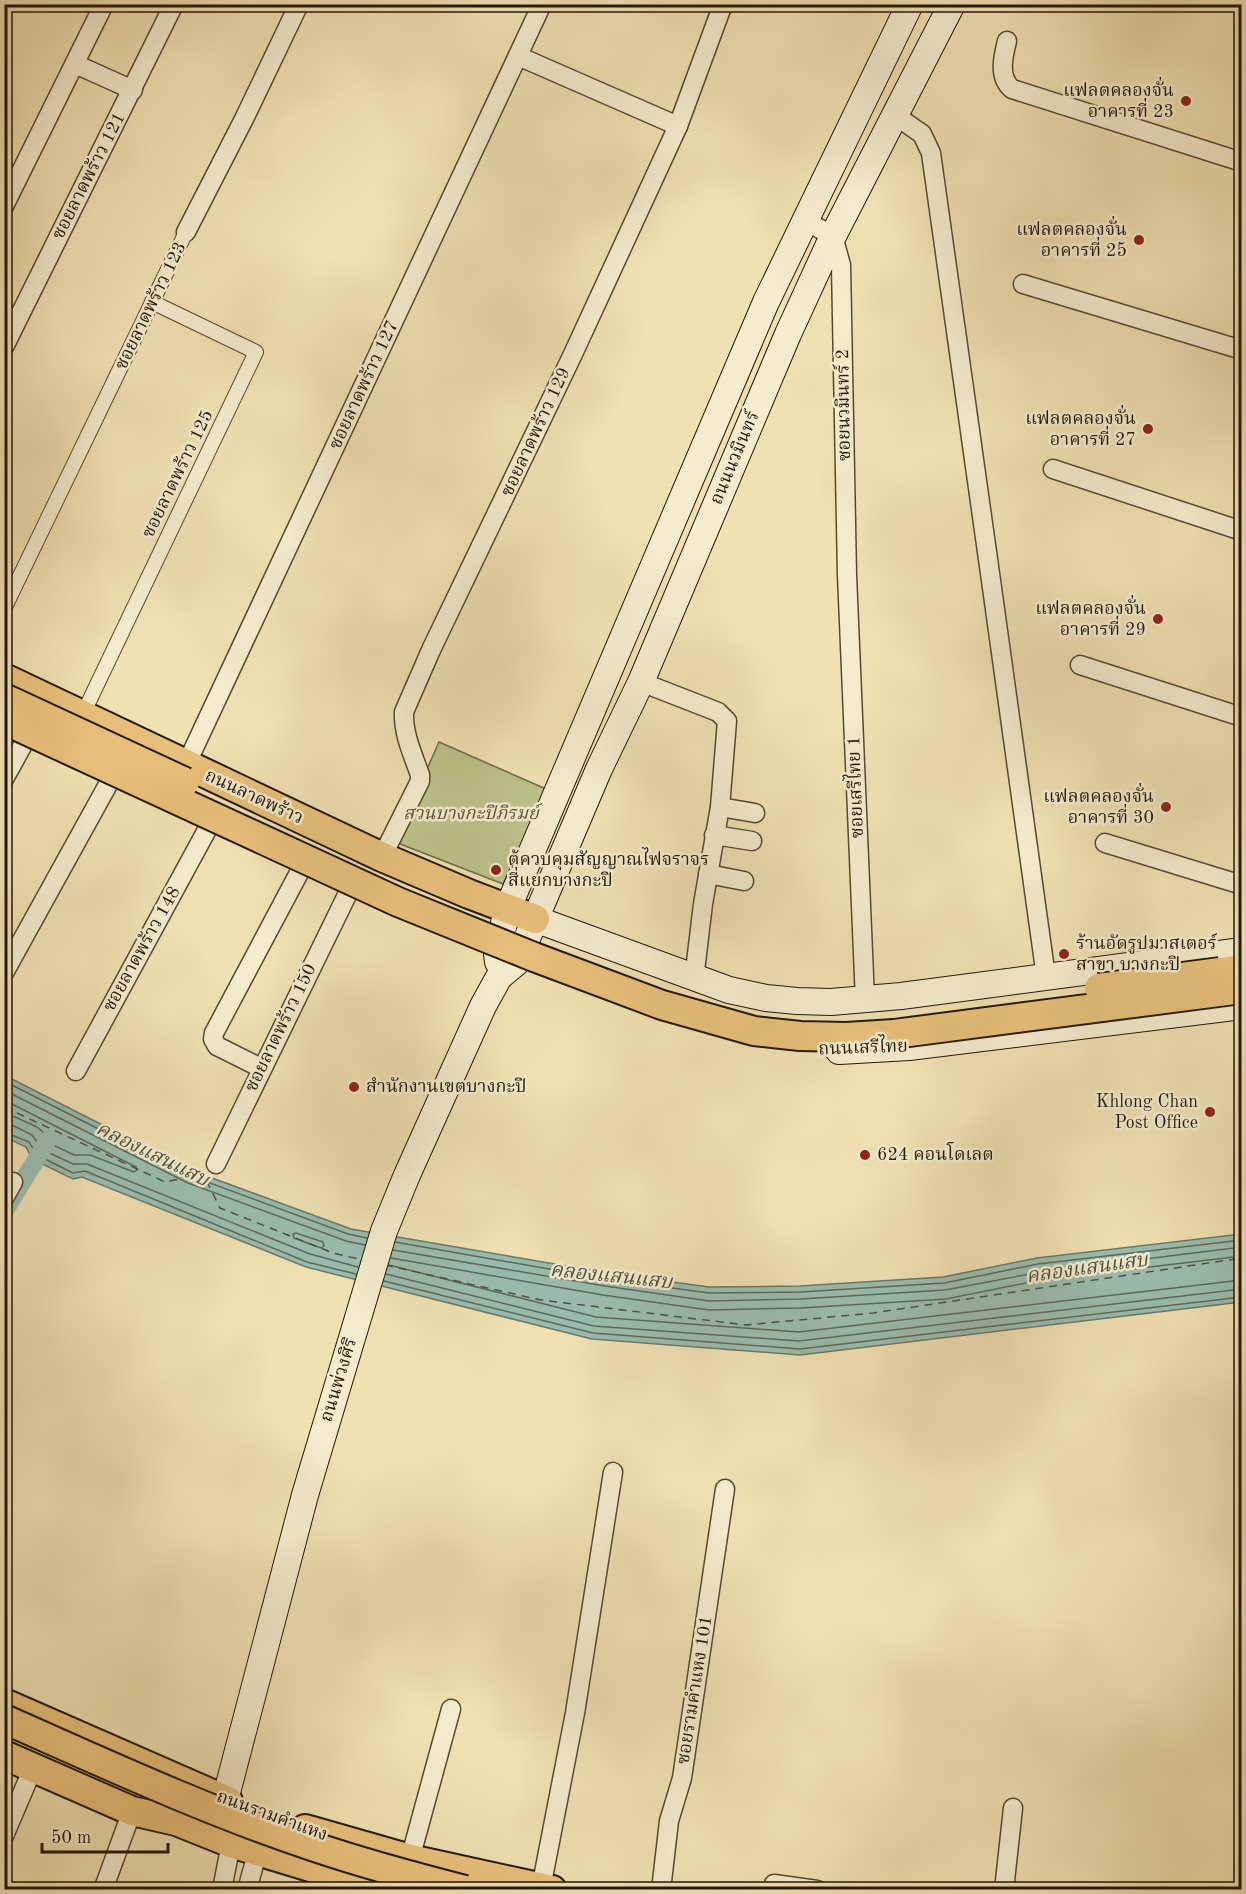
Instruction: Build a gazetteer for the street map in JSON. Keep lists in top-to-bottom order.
{
  "streets": {
    "main road": [
      "ถนนนวมินทร์",
      "ถนนลาดพร้าว",
      "ถนนเสรีไทย",
      "ถนนพ่วงศิริ",
      "ถนนรามคำแหง"
    ],
    "street": [
      "ซอยลาดพร้าว 121",
      "ซอยลาดพร้าว 123",
      "ซอยลาดพร้าว 127",
      "ซอยนวมินทร์ 2",
      "ซอยลาดพร้าว 129",
      "ซอยลาดพร้าว 125",
      "ซอยเสรีไทย 1",
      "ซอยลาดพร้าว 148",
      "ซอยลาดพร้าว 150",
      "ซอยรามคำแหง 101"
    ]
  },
  "crossings": [
    ["ซอยลาดพร้าว 123", "ซอยลาดพร้าว 125"],
    ["ซอยลาดพร้าว 127", "ถนนลาดพร้าว"],
    ["ซอยนวมินทร์ 2", "ถนนนวมินทร์"],
    ["ซอยนวมินทร์ 2", "ซอยเสรีไทย 1"],
    ["ซอยลาดพร้าว 129", "ถนนลาดพร้าว"],
    ["ถนนนวมินทร์", "ถนนลาดพร้าว"],
    ["ถนนนวมินทร์", "ถนนพ่วงศิริ"],
    ["ซอยลาดพร้าว 125", "ถนนลาดพร้าว"],
    ["ถนนลาดพร้าว", "ถนนพ่วงศิริ"],
    ["ถนนเสรีไทย", "ถนนพ่วงศิริ"],
    ["ถนนพ่วงศิริ", "ถนนรามคำแหง"]
  ],
  "water": ["คลองแสนแสบ"],
  "parks": ["สวนบางกะปิภิรมย์"],
  "places": [
    "แฟลตคลองจั่น อาคารที่ 23",
    "แฟลตคลองจั่น อาคารที่ 25",
    "แฟลตคลองจั่น อาคารที่ 27",
    "แฟลตคลองจั่น อาคารที่ 29",
    "แฟลตคลองจั่น อาคารที่ 30",
    "ตู้ควบคุมสัญญาณไฟจราจร สี่แยกบางกะปิ",
    "ร้านอัดรูปมาสเตอร์ สาขา บางกะปิ",
    "สำนักงานเขตบางกะปิ",
    "Khlong Chan Post Office",
    "624 คอนโดเลต"
  ],
  "scale_bar": "50 m"
}
